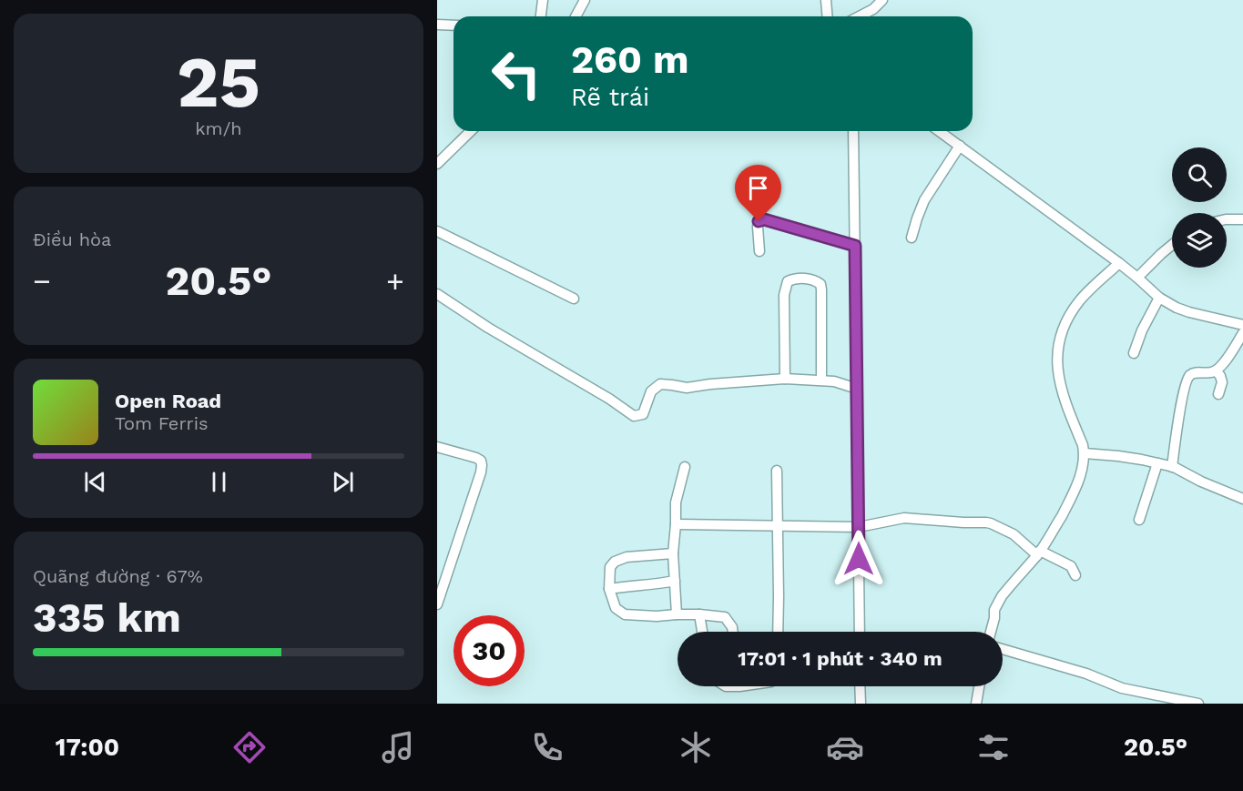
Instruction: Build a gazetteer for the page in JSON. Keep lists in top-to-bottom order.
{
  "page": {
    "tile": [
      ["25", "km/h"],
      "Điều hòa",
      ["Quãng đường · 67%", "335 km"]
    ],
    "turn": ["260 m", "Rẽ trái"],
    "heat": ["−", "20.5°", "+"],
    "song": ["Open Road", "Tom Ferris"],
    "limit": "30",
    "trip": "17:01 · 1 phút · 340 m",
    "tabs": ["17:00", "20.5°"]
  }
}
